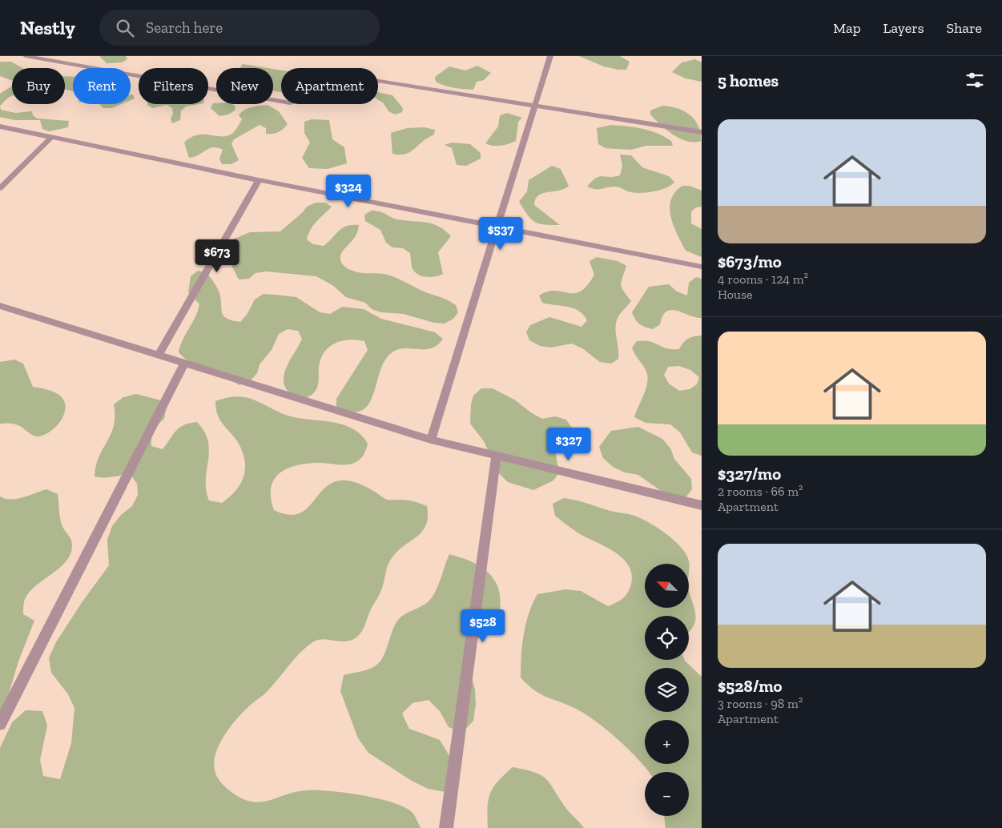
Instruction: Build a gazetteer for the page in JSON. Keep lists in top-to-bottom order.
{
  "north": "top left",
  "page": {
    "header": "Nestly",
    "search": "Search here",
    "nav": ["Map", "Layers", "Share"],
    "heading": "5 homes",
    "chip": [
      "Buy",
      "Rent",
      "Filters",
      "New",
      "Apartment"
    ],
    "list": [
      {
        "name": "$673/mo",
        "note": "4 rooms · 124 m² · House"
      },
      {
        "name": "$327/mo",
        "note": "2 rooms · 66 m² · Apartment"
      },
      {
        "name": "$528/mo",
        "note": "3 rooms · 98 m² · Apartment"
      }
    ],
    "price": [
      "$324",
      "$537",
      "$673",
      "$327",
      "$528"
    ],
    "map_buttons": ["+", "−"]
  }
}
